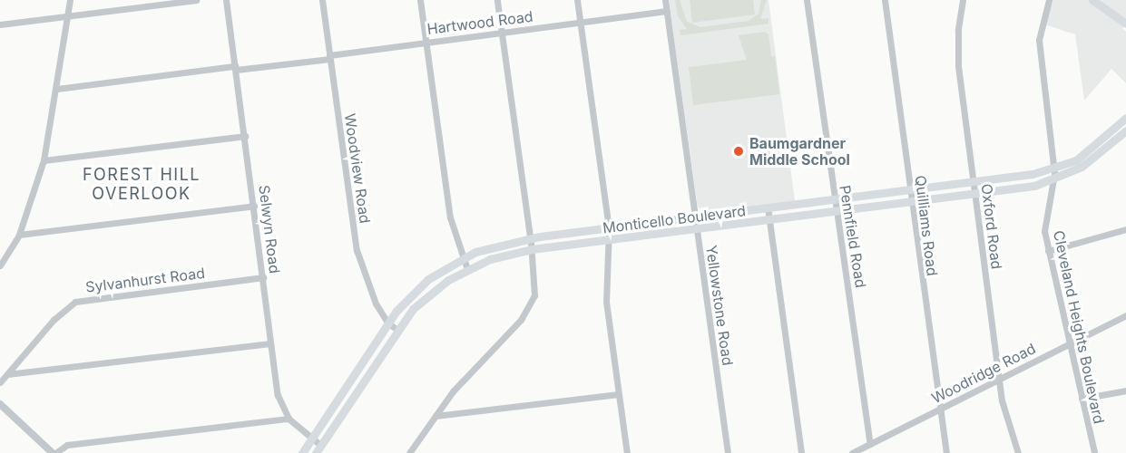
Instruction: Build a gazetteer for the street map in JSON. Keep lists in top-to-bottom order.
{
  "streets": {
    "main road": ["Monticello Boulevard"],
    "street": [
      "Hartwood Road",
      "Woodview Road",
      "Quilliams Road",
      "Oxford Road",
      "Selwyn Road",
      "Pennfield Road",
      "Sylvanhurst Road",
      "Yellowstone Road",
      "Cleveland Heights Boulevard",
      "Woodridge Road"
    ]
  },
  "crossings": [
    ["Hartwood Road", "Woodview Road"],
    ["Hartwood Road", "Selwyn Road"],
    ["Hartwood Road", "Yellowstone Road"],
    ["Woodview Road", "Monticello Boulevard"],
    ["Monticello Boulevard", "Quilliams Road"],
    ["Monticello Boulevard", "Oxford Road"],
    ["Monticello Boulevard", "Selwyn Road"],
    ["Monticello Boulevard", "Pennfield Road"],
    ["Monticello Boulevard", "Yellowstone Road"],
    ["Monticello Boulevard", "Cleveland Heights Boulevard"],
    ["Quilliams Road", "Woodridge Road"],
    ["Oxford Road", "Woodridge Road"],
    ["Selwyn Road", "Sylvanhurst Road"],
    ["Pennfield Road", "Woodridge Road"],
    ["Cleveland Heights Boulevard", "Woodridge Road"]
  ],
  "districts": ["FOREST HILL OVERLOOK"],
  "places": ["Baumgardner Middle School"]
}
